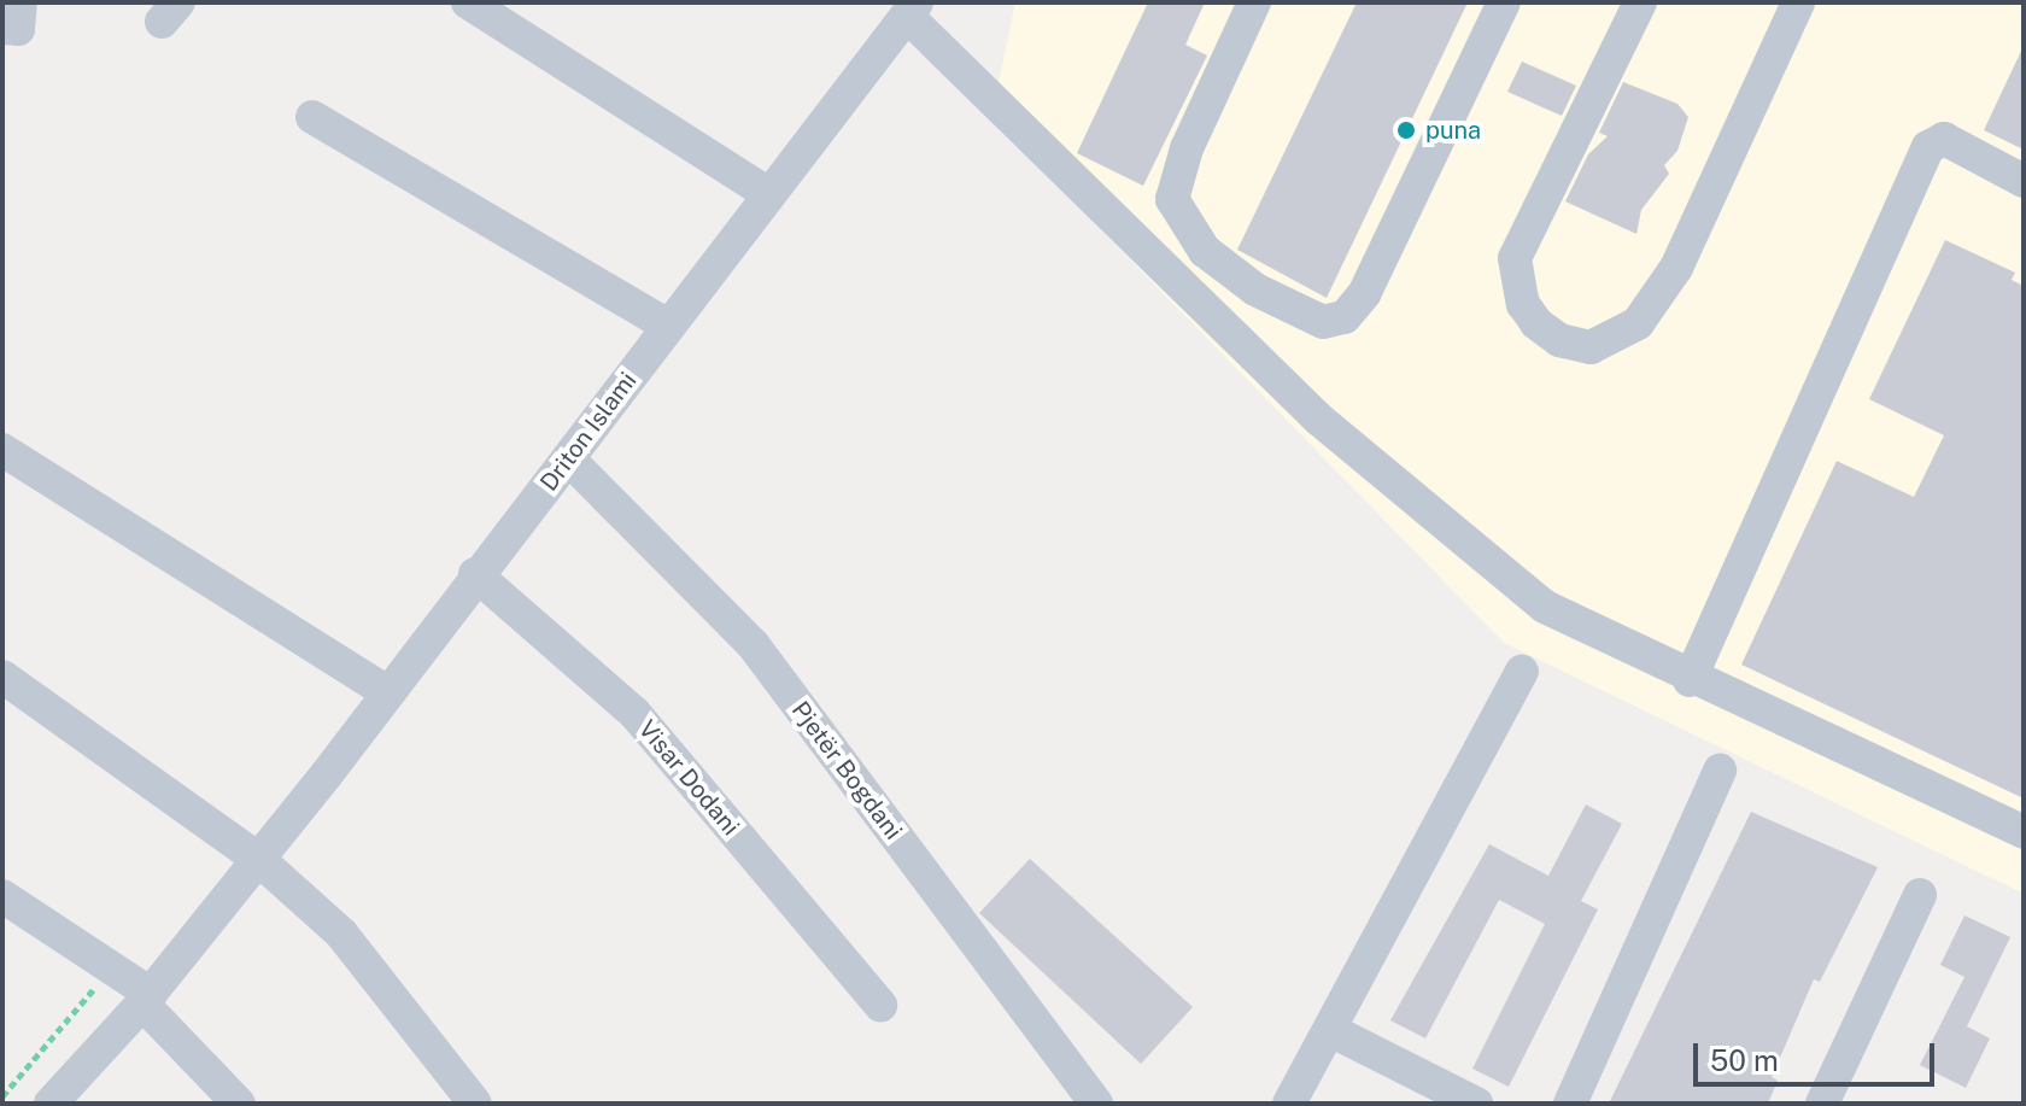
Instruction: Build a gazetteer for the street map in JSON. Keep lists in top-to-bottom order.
{
  "streets": {
    "street": ["Driton Islami", "Pjetër Bogdani", "Visar Dodani"]
  },
  "crossings": [
    ["Driton Islami", "Pjetër Bogdani"],
    ["Driton Islami", "Visar Dodani"]
  ],
  "places": ["puna"],
  "scale_bar": "50 m"
}
